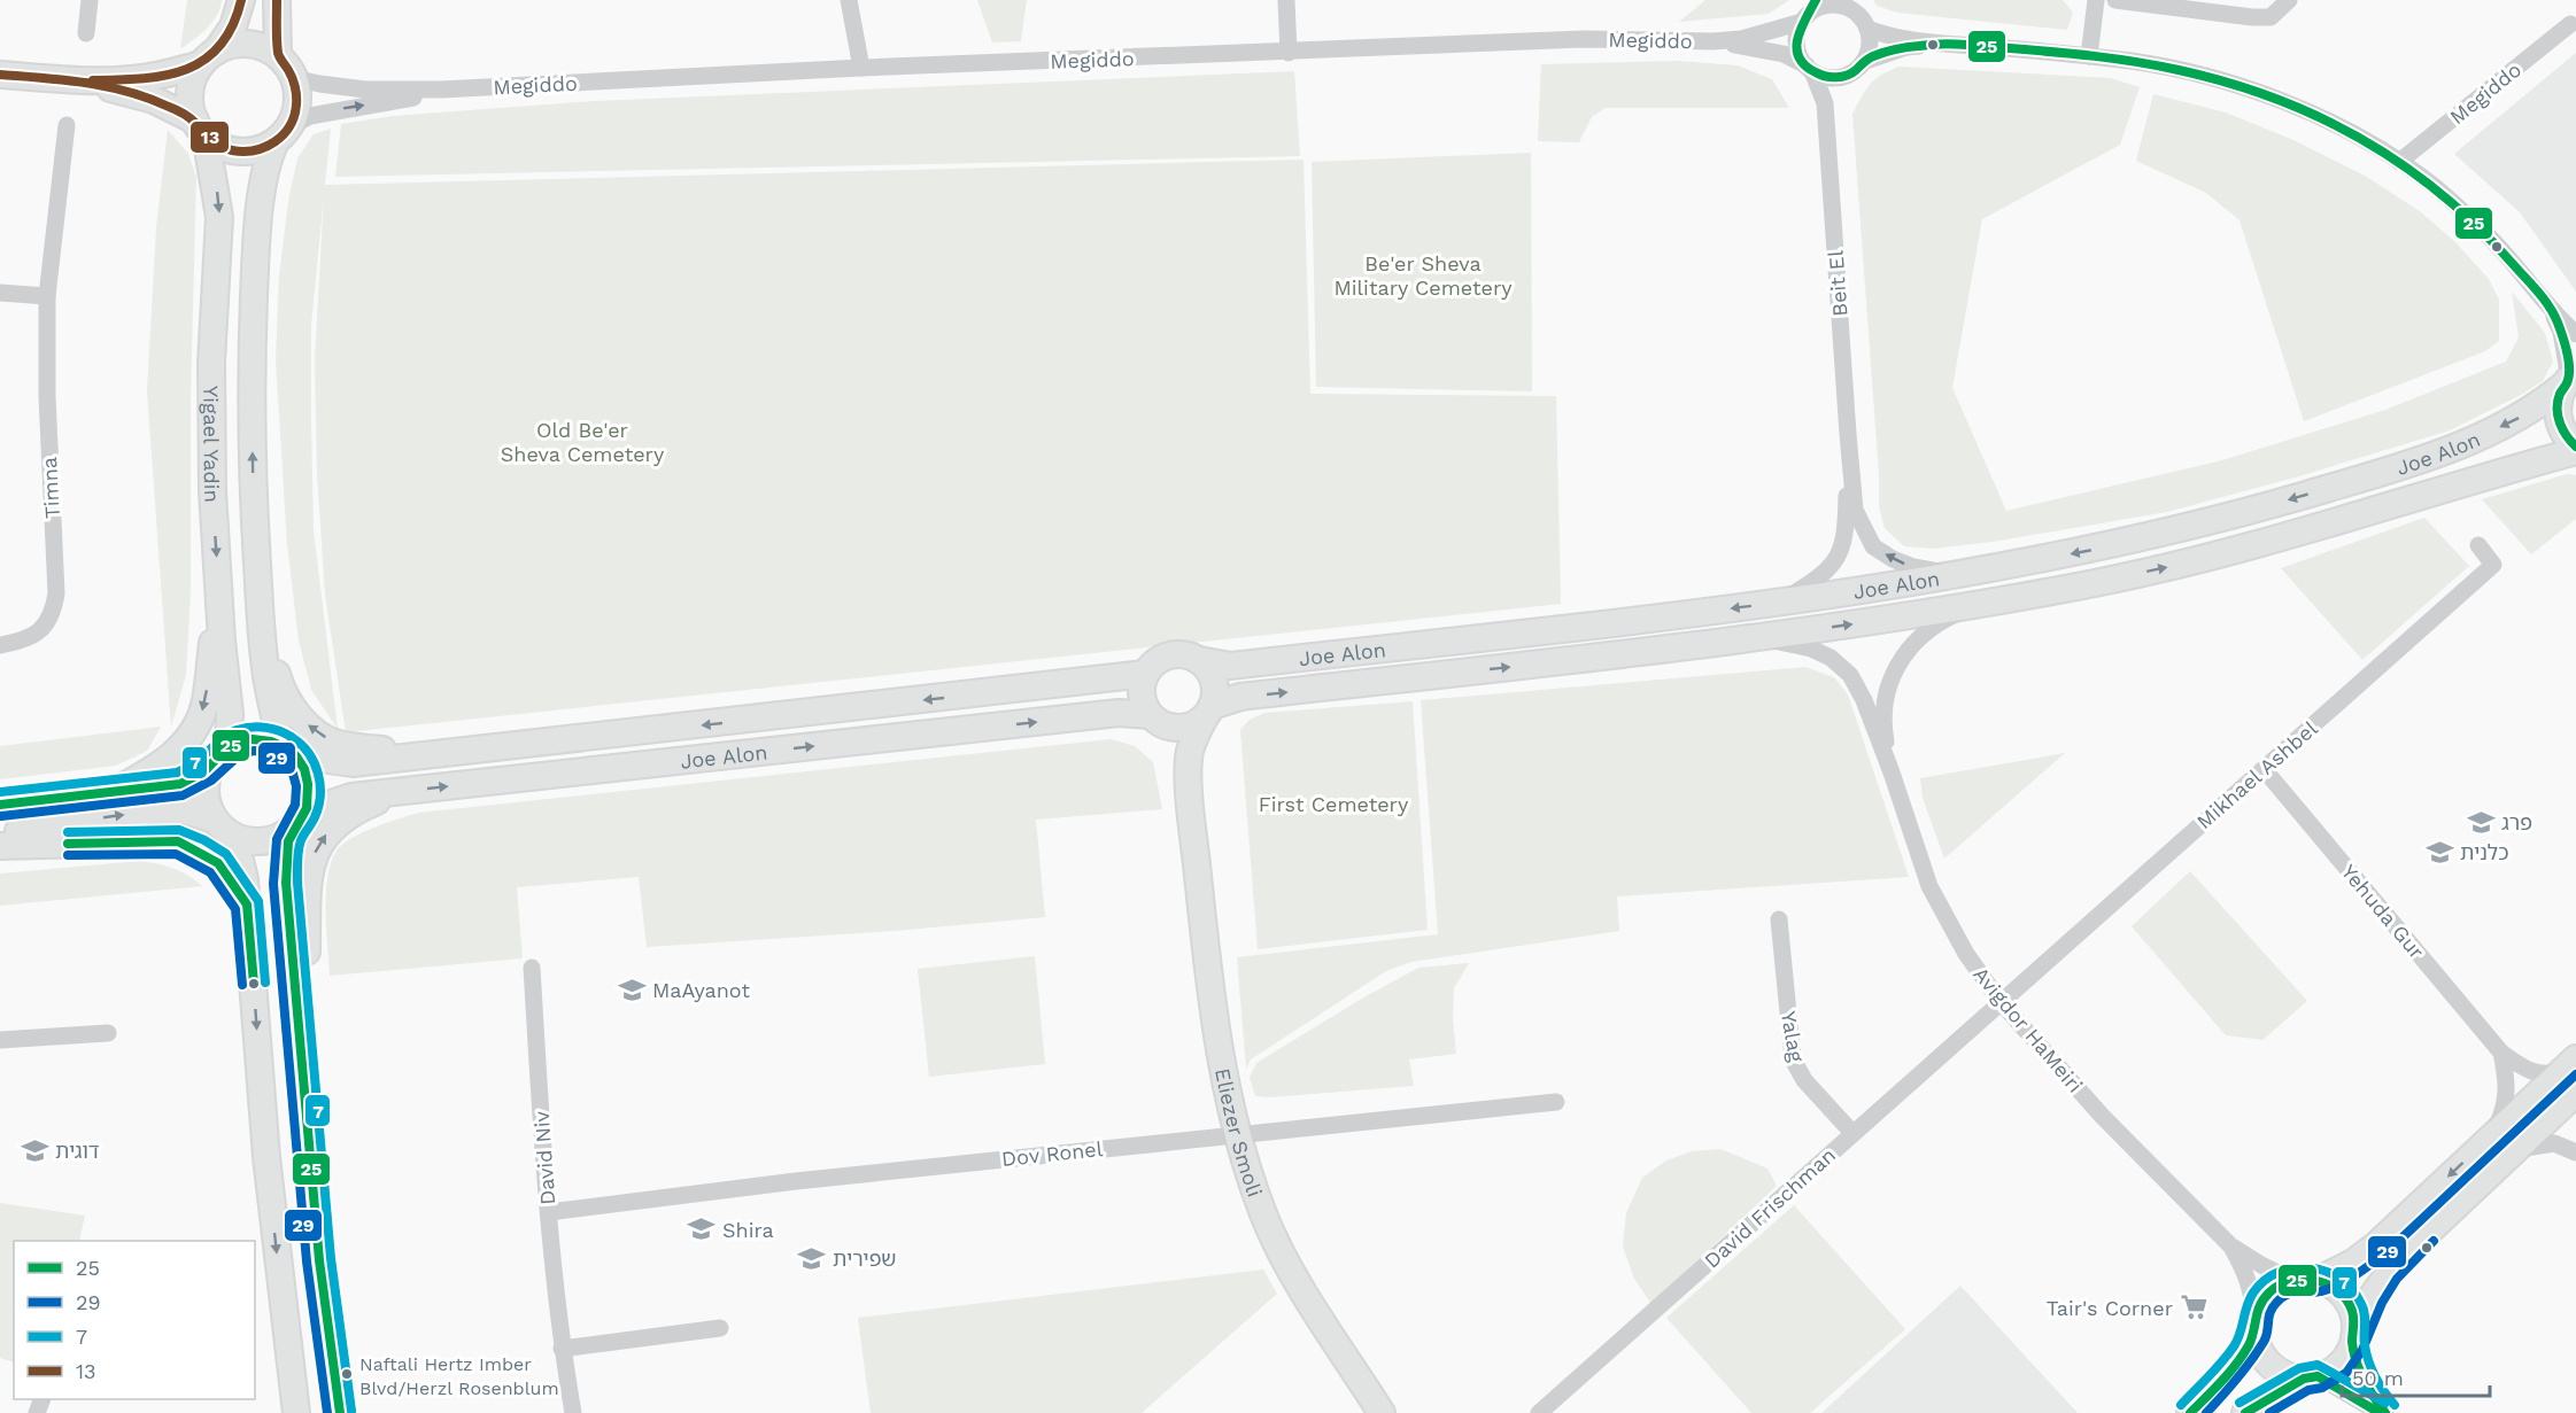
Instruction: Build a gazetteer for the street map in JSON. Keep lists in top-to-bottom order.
{
  "streets": {
    "main road": ["Yigael Yadin", "Joe Alon", "Eliezer Smoli"],
    "street": [
      "Megiddo",
      "Beit El",
      "Timna",
      "Mikhael Ashbel",
      "Yehuda Gur",
      "Avigdor HaMeiri",
      "Yalag",
      "Dov Ronel",
      "David Niv",
      "David Frischman"
    ]
  },
  "crossings": [
    ["Megiddo", "Beit El"],
    ["Megiddo", "Yigael Yadin"],
    ["Beit El", "Joe Alon"],
    ["Yigael Yadin", "Joe Alon"],
    ["Joe Alon", "Avigdor HaMeiri"],
    ["Joe Alon", "Eliezer Smoli"],
    ["Mikhael Ashbel", "Yehuda Gur"],
    ["Mikhael Ashbel", "Avigdor HaMeiri"],
    ["Mikhael Ashbel", "David Frischman"],
    ["Avigdor HaMeiri", "David Frischman"],
    ["Yalag", "David Frischman"],
    ["Eliezer Smoli", "Dov Ronel"],
    ["Dov Ronel", "David Niv"]
  ],
  "parks": ["Be'er Sheva Military Cemetery", "Old Be'er Sheva Cemetery", "First Cemetery"],
  "places": {
    "school or university": [
      "פרג",
      "כלנית",
      "MaAyanot",
      "דוגית",
      "Shira",
      "שפירית"
    ],
    "supermarket": ["Tair's Corner"],
    "other": ["Naftali Hertz Imber Blvd/Herzl Rosenblum"]
  },
  "lines": [
    "transit line 25",
    "transit line 13",
    "transit line 7",
    "transit line 29"
  ],
  "legend": [
    "25",
    "29",
    "7",
    "13"
  ],
  "scale_bar": "50 m"
}
